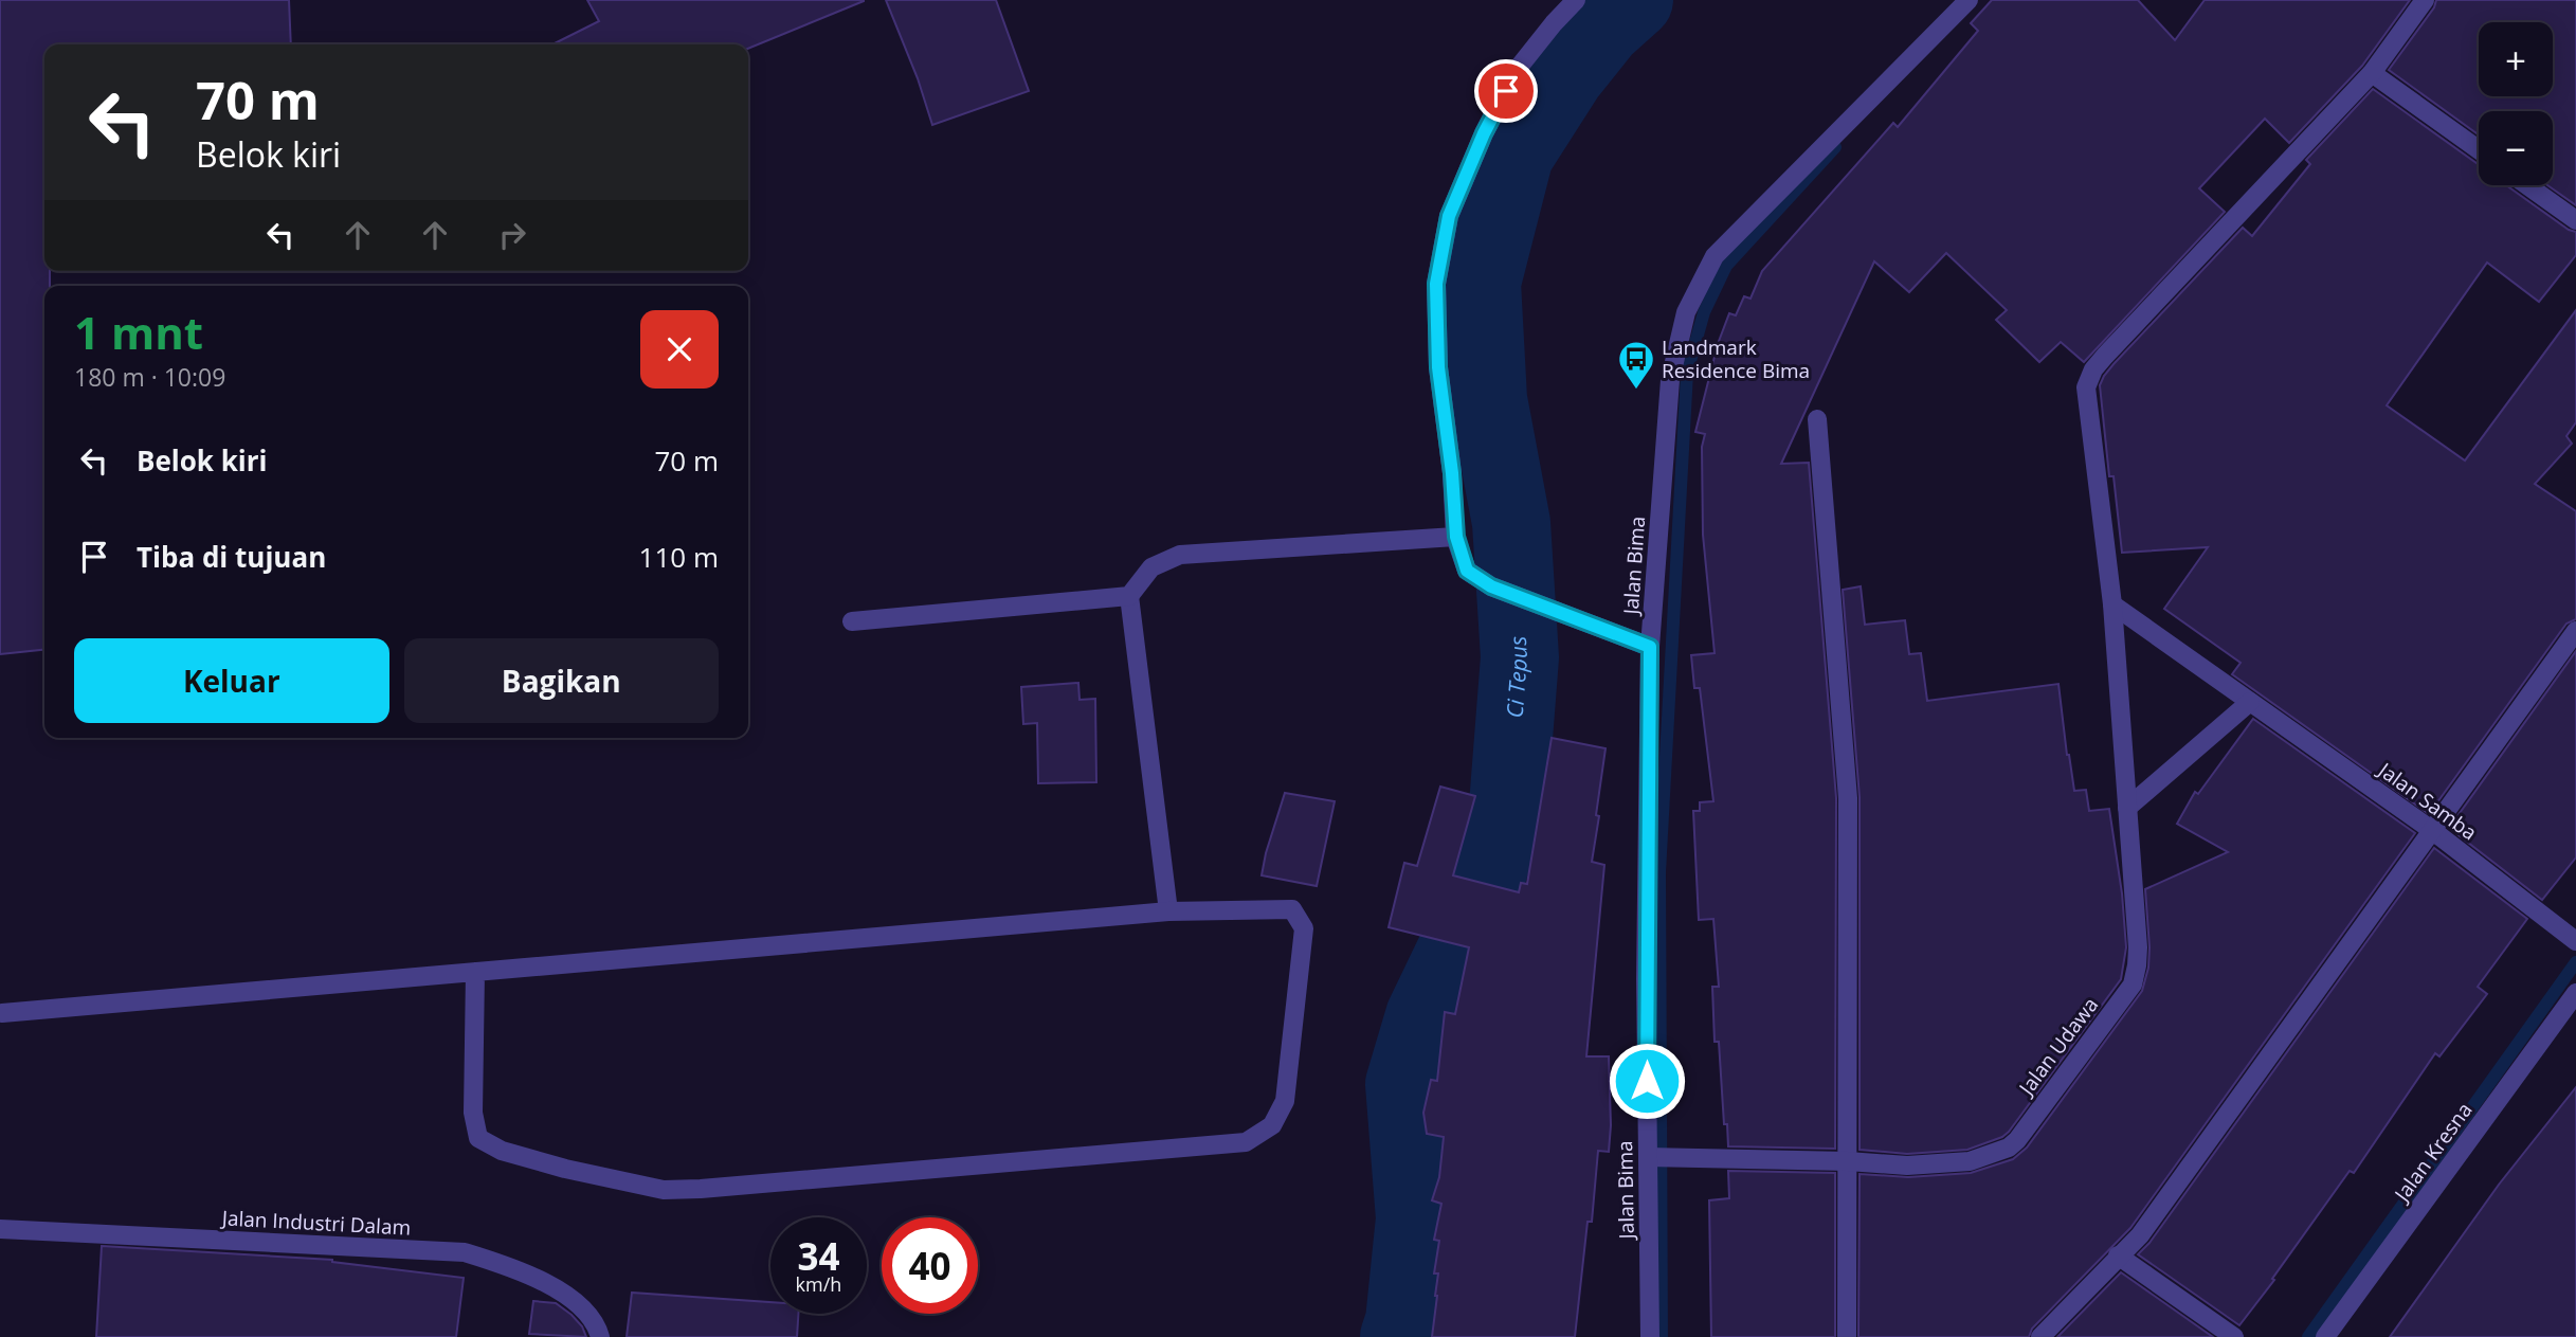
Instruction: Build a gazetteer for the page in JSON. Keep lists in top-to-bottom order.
{
  "streets": {
    "street": [
      "Jalan Bima",
      "Jalan Samba",
      "Jalan Udawa",
      "Jalan Kresna",
      "Jalan Industri Dalam"
    ]
  },
  "crossings": [
    ["Jalan Bima", "Jalan Udawa"],
    ["Jalan Samba", "Jalan Udawa"]
  ],
  "water": ["Ci Tepus"],
  "places": {
    "bus stop": ["Landmark Residence Bima"]
  },
  "page": {
    "map_buttons": ["+", "−"],
    "turn": ["70 m", "Belok kiri"],
    "heading": ["1 mnt", "180 m · 10:09"],
    "list": [
      {
        "name": "Belok kiri",
        "value": "70 m"
      },
      {
        "name": "Tiba di tujuan",
        "value": "110 m"
      }
    ],
    "buttons": ["Keluar", "Bagikan"],
    "speed": "34 km/h",
    "limit": "40"
  }
}
